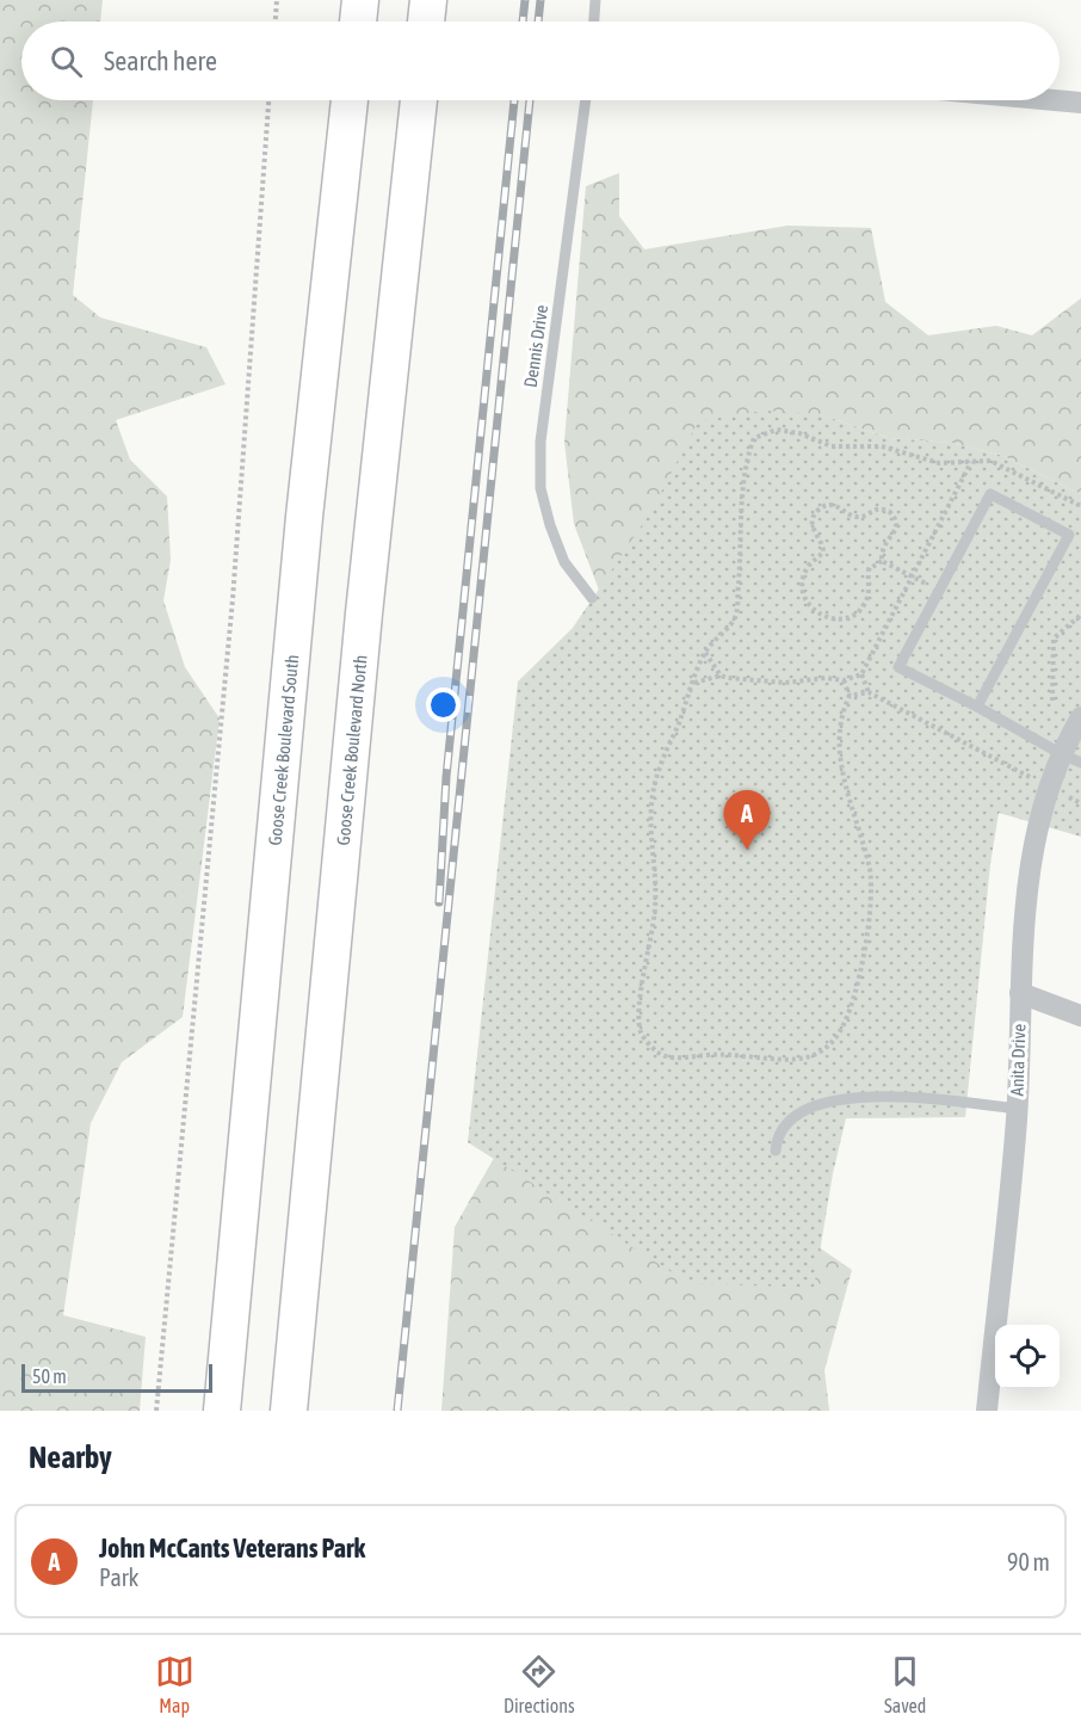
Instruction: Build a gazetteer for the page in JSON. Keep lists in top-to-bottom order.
{
  "streets": {
    "highway": ["Goose Creek Boulevard South", "Goose Creek Boulevard North"],
    "street": ["Anita Drive"],
    "lane": ["Dennis Drive"]
  },
  "scale_bar": "50 m",
  "page": {
    "search": "Search here",
    "pins": "A",
    "scale": "50 m",
    "heading": "Nearby",
    "list": [
      {
        "mark": "A",
        "name": "John McCants Veterans Park",
        "note": "Park",
        "value": "90 m"
      }
    ],
    "nav": ["Map", "Directions", "Saved"]
  }
}
